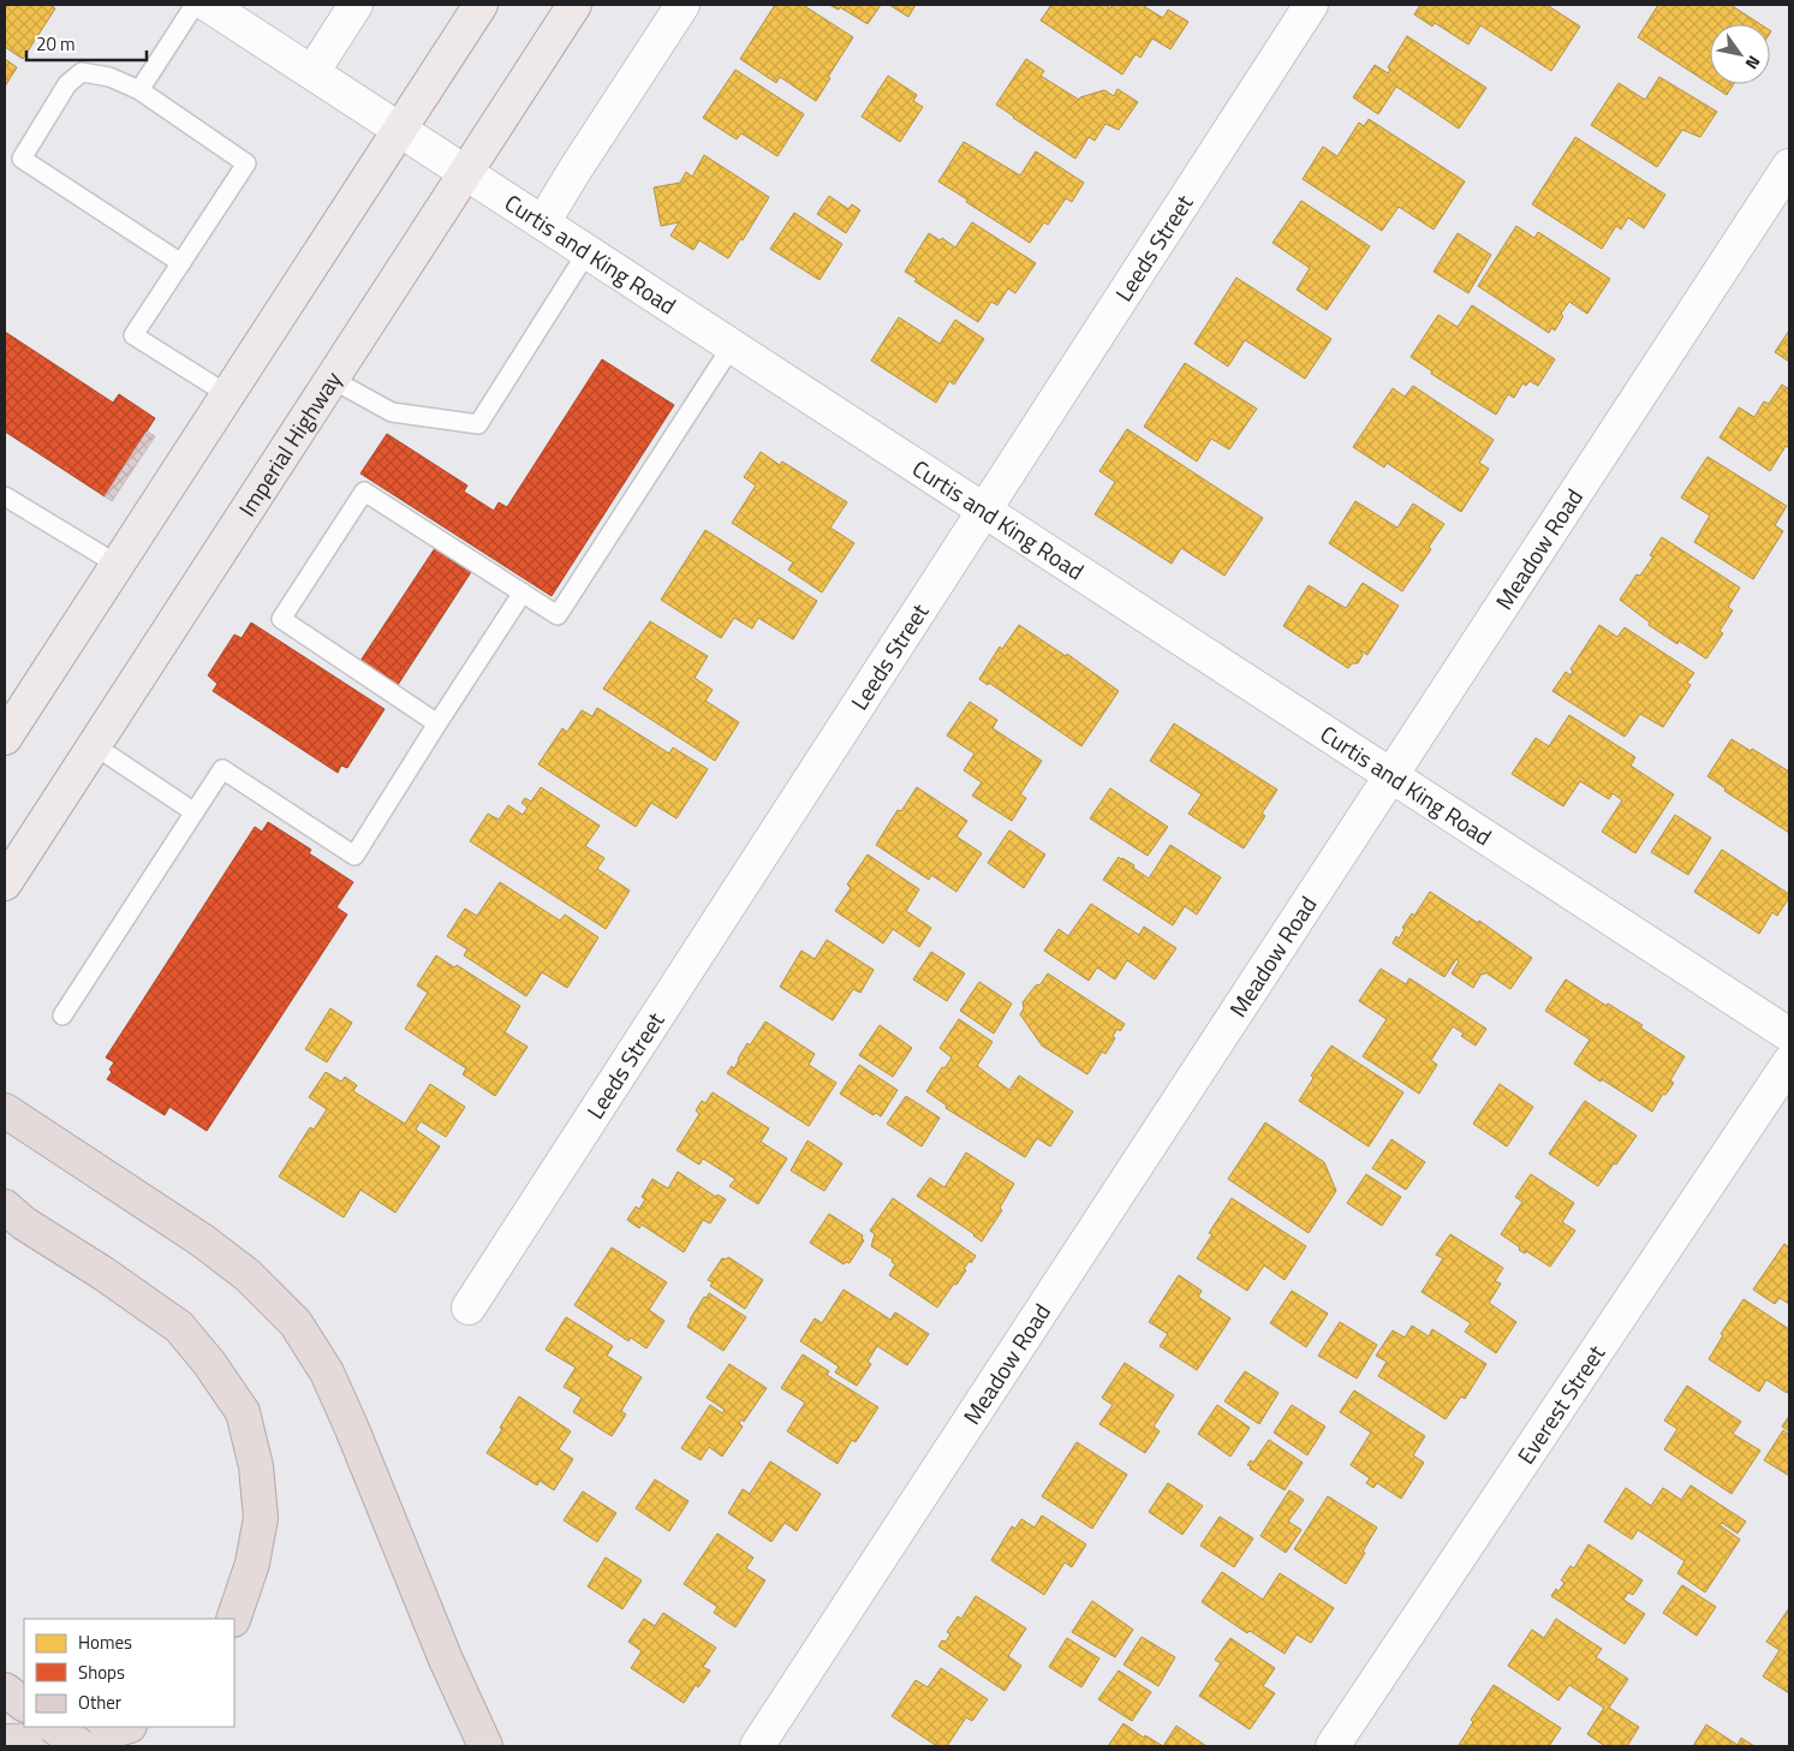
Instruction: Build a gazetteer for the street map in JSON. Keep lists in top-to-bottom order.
{
  "streets": {
    "main road": ["Imperial Highway"],
    "street": [
      "Leeds Street",
      "Curtis and King Road",
      "Meadow Road",
      "Everest Street"
    ]
  },
  "crossings": [
    ["Leeds Street", "Curtis and King Road"],
    ["Curtis and King Road", "Imperial Highway"],
    ["Curtis and King Road", "Meadow Road"]
  ],
  "legend": ["Homes", "Shops", "Other"],
  "scale_bar": "20 m",
  "north": "bottom right"
}
